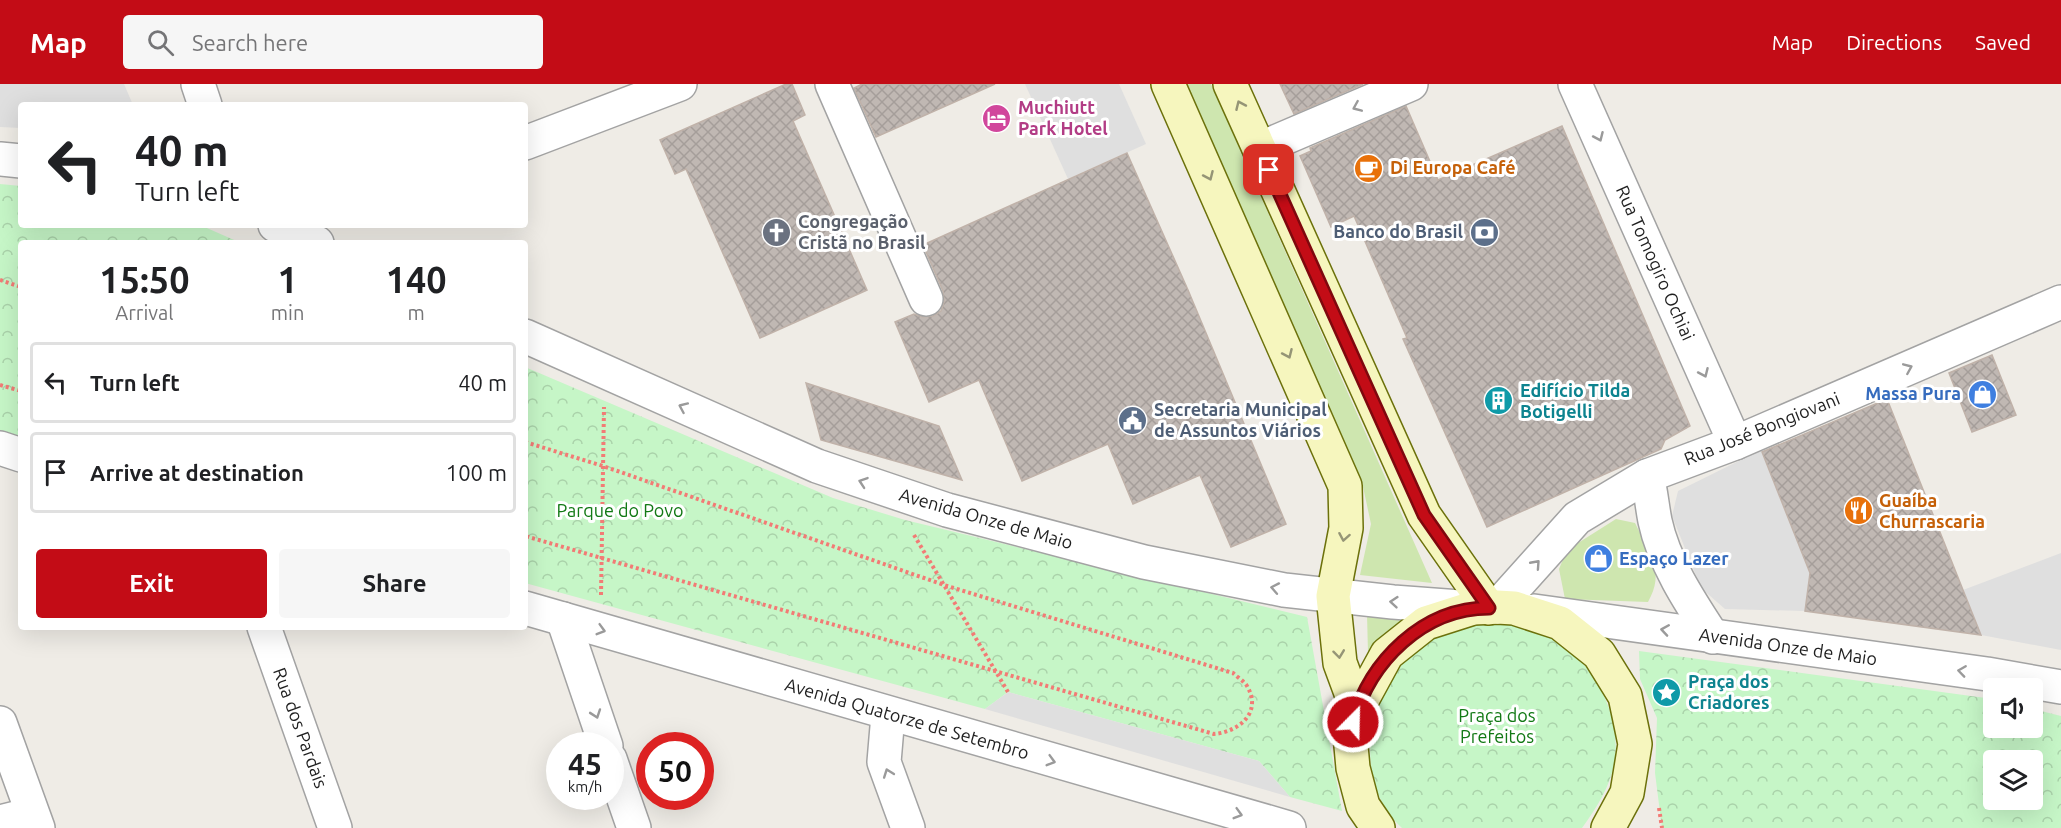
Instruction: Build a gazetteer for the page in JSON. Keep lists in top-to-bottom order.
{
  "streets": {
    "street": [
      "Rua Tomogiro Ochiai",
      "Rua José Bongiovani",
      "Avenida Onze de Maio",
      "Avenida Quatorze de Setembro",
      "Rua dos Pardais"
    ]
  },
  "crossings": [
    ["Rua Tomogiro Ochiai", "Rua José Bongiovani"],
    ["Rua José Bongiovani", "Avenida Onze de Maio"]
  ],
  "one_way": [
    "Rua Tomogiro Ochiai",
    "Rua José Bongiovani",
    "Avenida Onze de Maio",
    "Avenida Quatorze de Setembro"
  ],
  "parks": ["Parque do Povo", "Praça dos Prefeitos"],
  "places": {
    "hotel": ["Muchiutt Park Hotel"],
    "cafe": ["Di Europa Café"],
    "church": ["Congregação Cristã no Brasil"],
    "bank": ["Banco do Brasil"],
    "shop": ["Massa Pura", "Espaço Lazer"],
    "building": ["Edifício Tilda Botigelli"],
    "public building": ["Secretaria Municipal de Assuntos Viários"],
    "restaurant": ["Guaíba Churrascaria"],
    "place": ["Praça dos Criadores"]
  },
  "page": {
    "header": "Map",
    "search": "Search here",
    "nav": ["Map", "Directions", "Saved"],
    "turn": ["40 m", "Turn left"],
    "eta": [
      "15:50",
      "Arrival",
      "1",
      "min",
      "140",
      "m"
    ],
    "list": [
      {
        "name": "Turn left",
        "value": "40 m"
      },
      {
        "name": "Arrive at destination",
        "value": "100 m"
      }
    ],
    "buttons": ["Exit", "Share"],
    "speed": "45 km/h",
    "limit": "50"
  }
}
